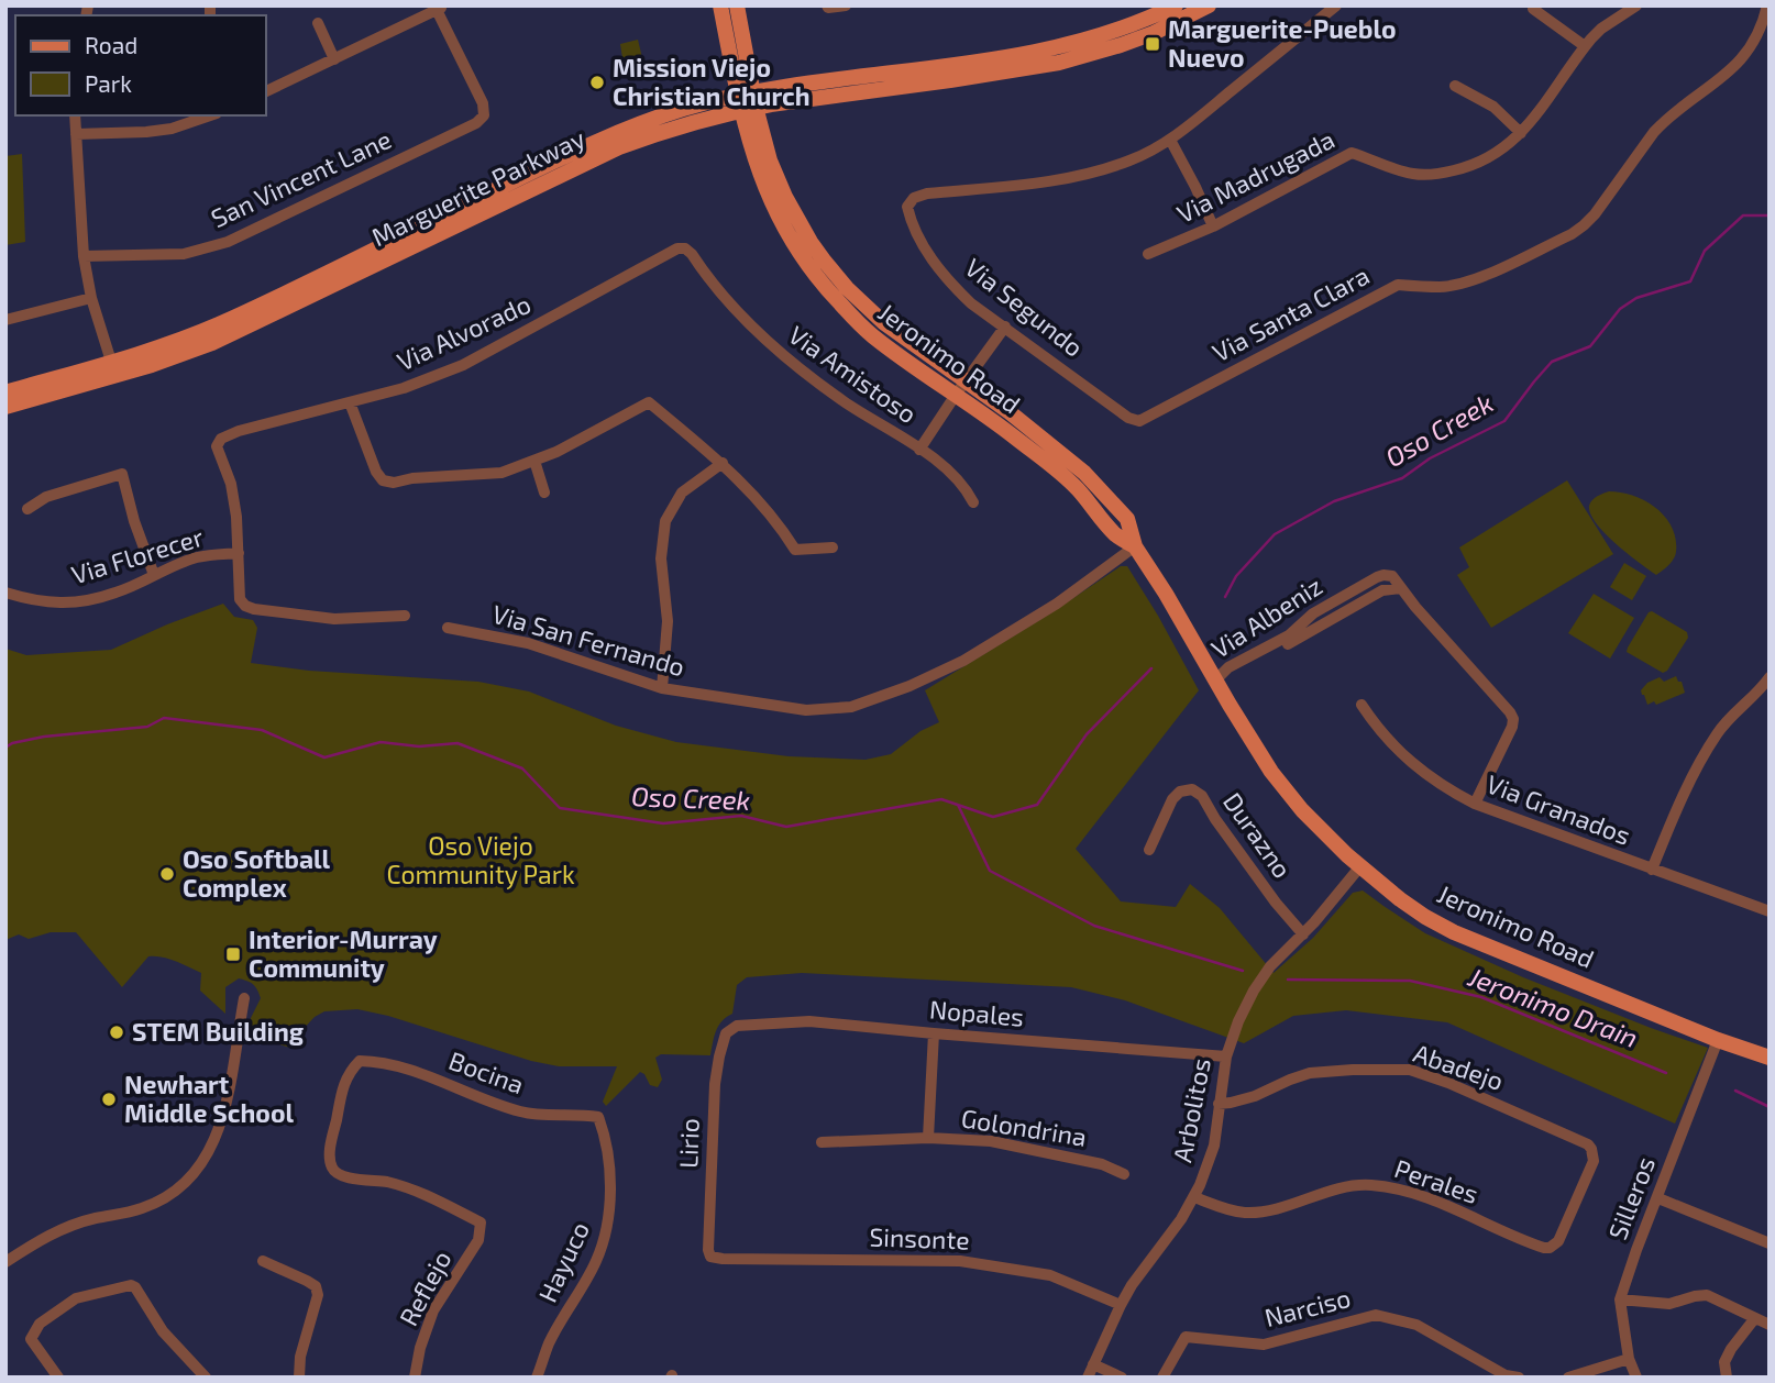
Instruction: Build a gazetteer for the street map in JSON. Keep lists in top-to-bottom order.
{
  "streets": {
    "main road": ["Marguerite Parkway", "Jeronimo Road"],
    "street": [
      "Via Madrugada",
      "San Vincent Lane",
      "Via Segundo",
      "Via Santa Clara",
      "Via Alvorado",
      "Via Amistoso",
      "Via Florecer",
      "Via Albeniz",
      "Via San Fernando",
      "Via Granados",
      "Durazno",
      "Nopales",
      "Abadejo",
      "Bocina",
      "Arbolitos",
      "Golondrina",
      "Lirio",
      "Perales",
      "Silleros",
      "Sinsonte",
      "Hayuco",
      "Reflejo",
      "Narciso"
    ]
  },
  "crossings": [
    ["Marguerite Parkway", "Jeronimo Road"],
    ["Via Segundo", "Via Santa Clara"],
    ["Via Alvorado", "Via Amistoso"],
    ["Via Alvorado", "Via Florecer"],
    ["Jeronimo Road", "Via Albeniz"],
    ["Jeronimo Road", "Via San Fernando"],
    ["Jeronimo Road", "Arbolitos"],
    ["Jeronimo Road", "Silleros"],
    ["Durazno", "Arbolitos"],
    ["Nopales", "Arbolitos"],
    ["Nopales", "Lirio"],
    ["Abadejo", "Arbolitos"],
    ["Abadejo", "Perales"],
    ["Bocina", "Hayuco"],
    ["Bocina", "Reflejo"],
    ["Arbolitos", "Perales"],
    ["Arbolitos", "Sinsonte"],
    ["Lirio", "Sinsonte"]
  ],
  "water": ["Oso Creek", "Jeronimo Drain"],
  "parks": ["Oso Viejo Community Park"],
  "places": {
    "transit": ["Marguerite-Pueblo Nuevo", "Interior-Murray Community"],
    "other": [
      "Mission Viejo Christian Church",
      "Oso Softball Complex",
      "STEM Building",
      "Newhart Middle School"
    ]
  },
  "legend": ["Road", "Park"]
}
